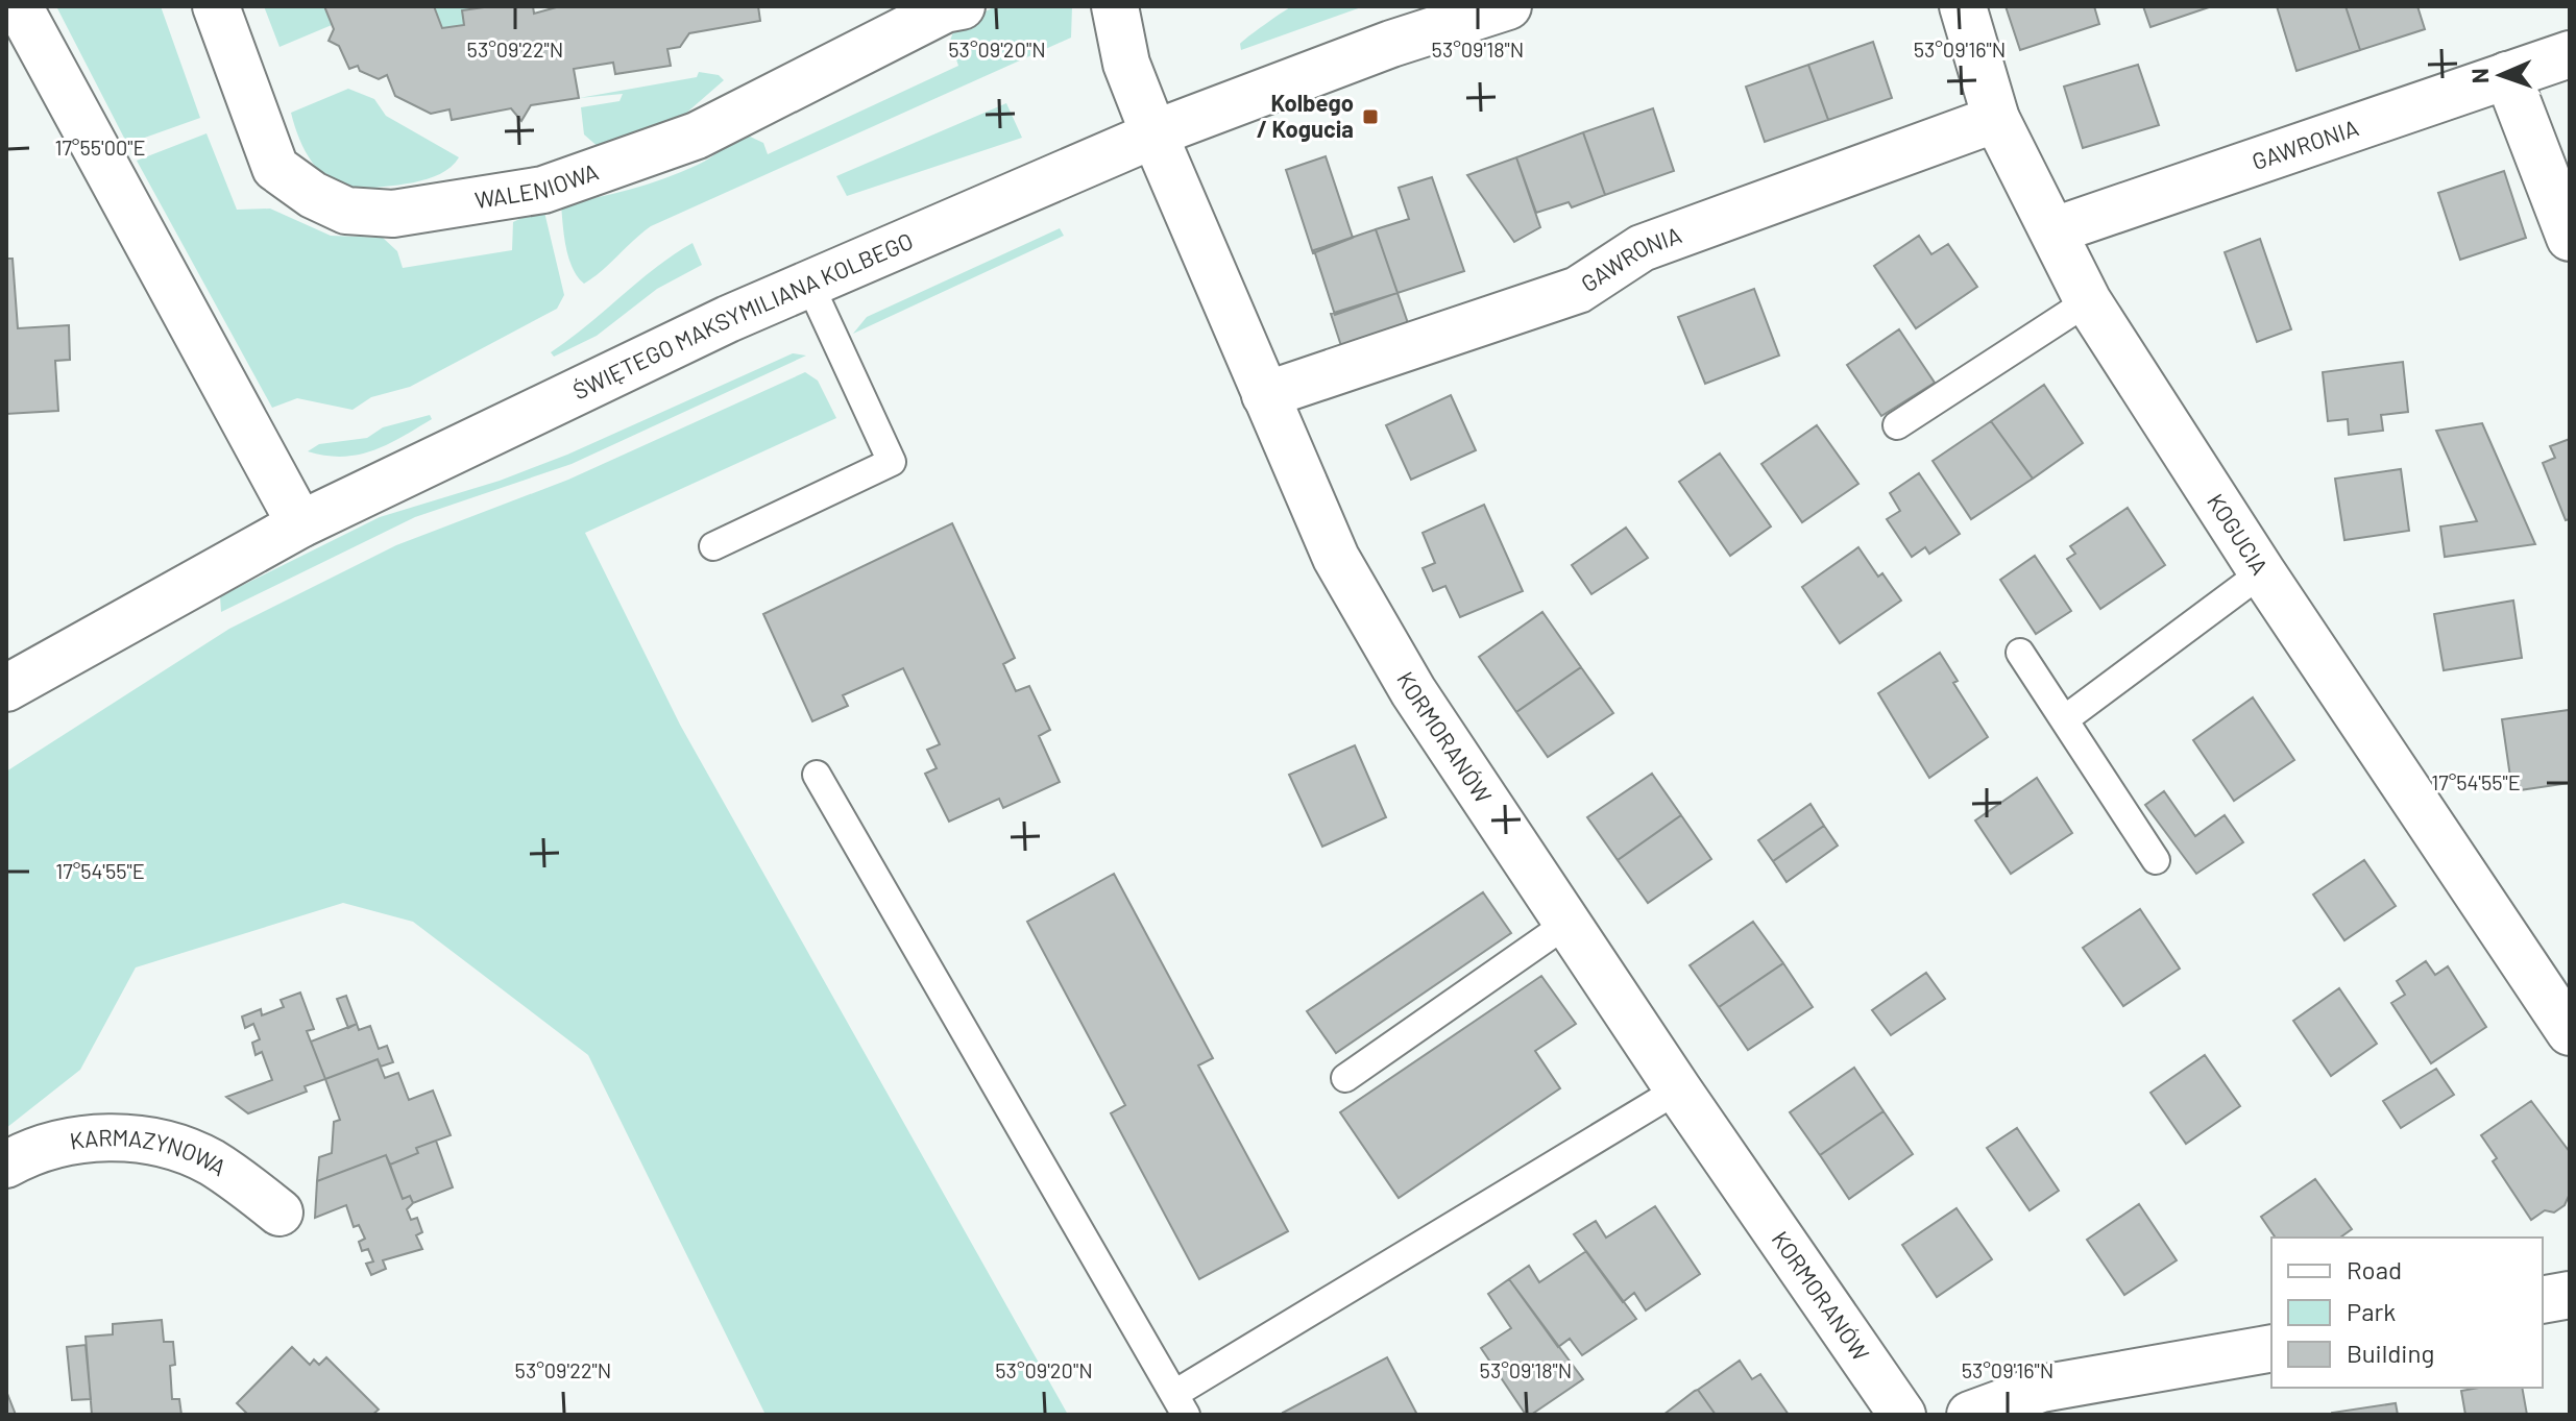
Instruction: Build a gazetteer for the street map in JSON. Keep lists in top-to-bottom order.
{
  "streets": {
    "street": [
      "GAWRONIA",
      "WALENIOWA",
      "ŚWIĘTEGO MAKSYMILIANA KOLBEGO",
      "KOGUCIA",
      "KORMORANÓW",
      "KARMAZYNOWA"
    ]
  },
  "crossings": [
    ["GAWRONIA", "KOGUCIA"],
    ["GAWRONIA", "KORMORANÓW"],
    ["ŚWIĘTEGO MAKSYMILIANA KOLBEGO", "KORMORANÓW"]
  ],
  "places": {
    "transit": ["Kolbego / Kogucia"]
  },
  "legend": ["Road", "Park", "Building"],
  "north": "left",
  "coordinates": [
    "53°09'22\"N",
    "53°09'20\"N",
    "53°09'18\"N",
    "53°09'16\"N",
    "17°55'00\"E",
    "17°54'55\"E"
  ]
}
